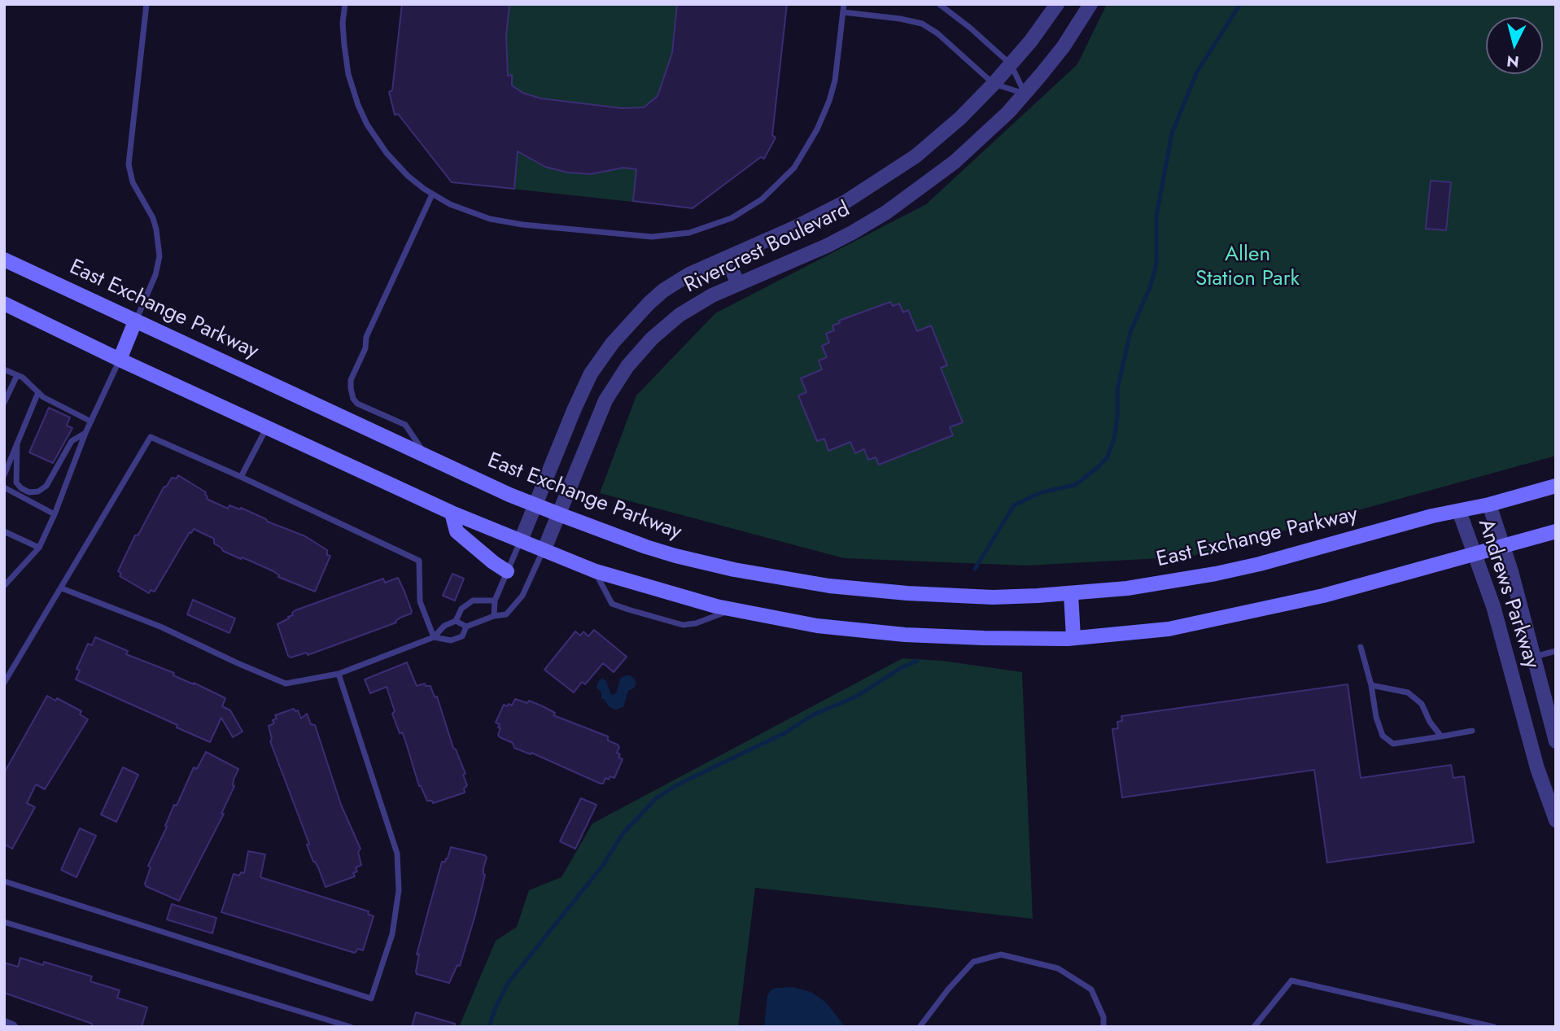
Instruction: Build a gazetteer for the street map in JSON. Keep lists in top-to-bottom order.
{
  "streets": {
    "main road": ["East Exchange Parkway"],
    "street": ["Rivercrest Boulevard", "Andrews Parkway"]
  },
  "crossings": [
    ["Rivercrest Boulevard", "East Exchange Parkway"],
    ["East Exchange Parkway", "Andrews Parkway"]
  ],
  "parks": ["Allen Station Park"],
  "north": "bottom"
}
